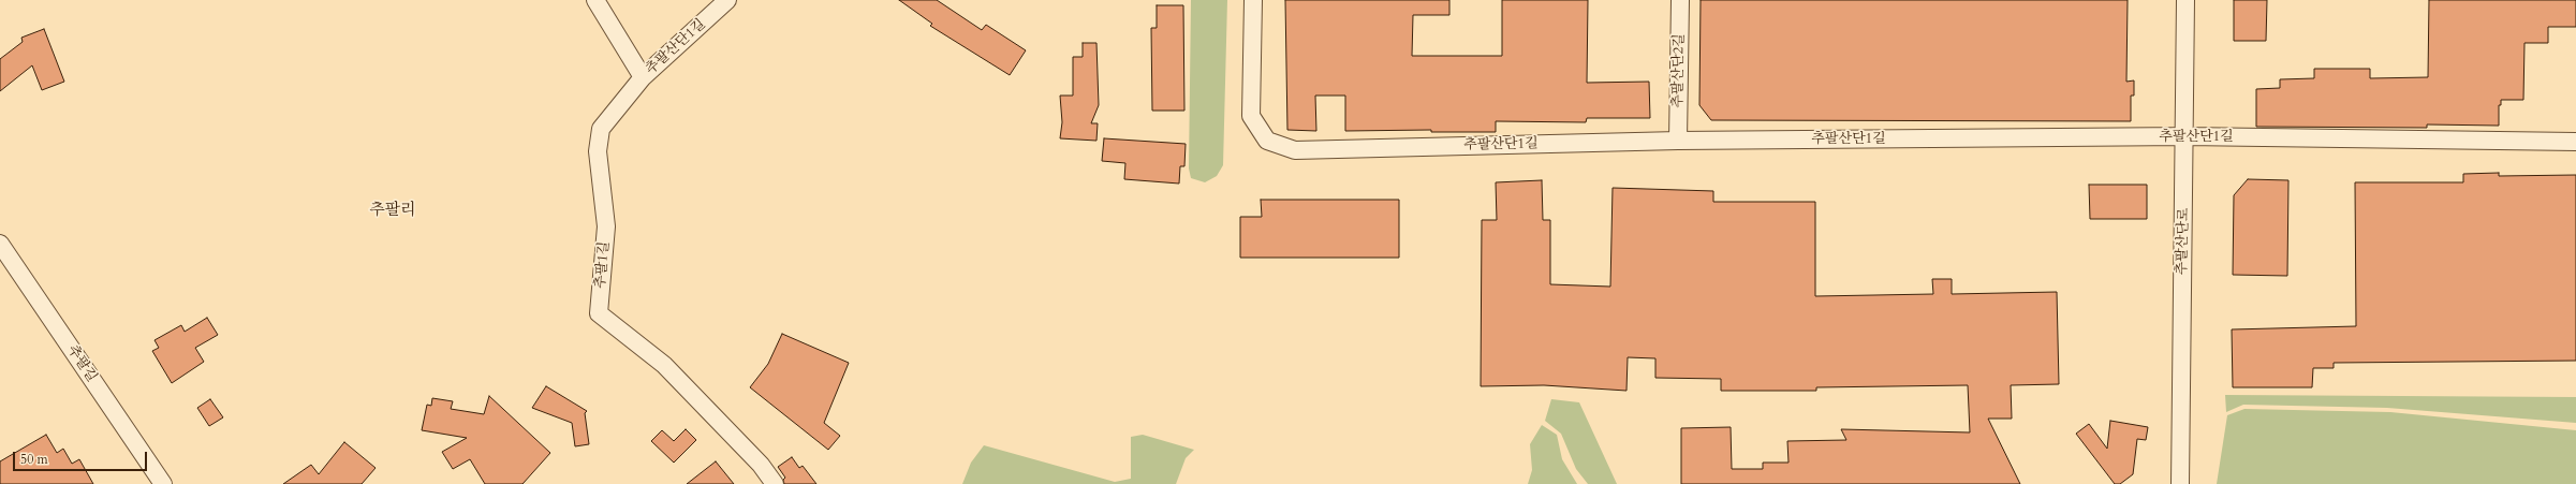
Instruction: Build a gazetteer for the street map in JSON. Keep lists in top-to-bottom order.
{
  "streets": {
    "street": [
      "추팔산단1길",
      "추팔산단2길",
      "추팔산단로",
      "추팔1길",
      "추팔길"
    ]
  },
  "crossings": [
    ["추팔산단1길", "추팔산단2길"],
    ["추팔산단1길", "추팔산단로"],
    ["추팔산단1길", "추팔1길"]
  ],
  "districts": ["추팔리"],
  "scale_bar": "50 m"
}
